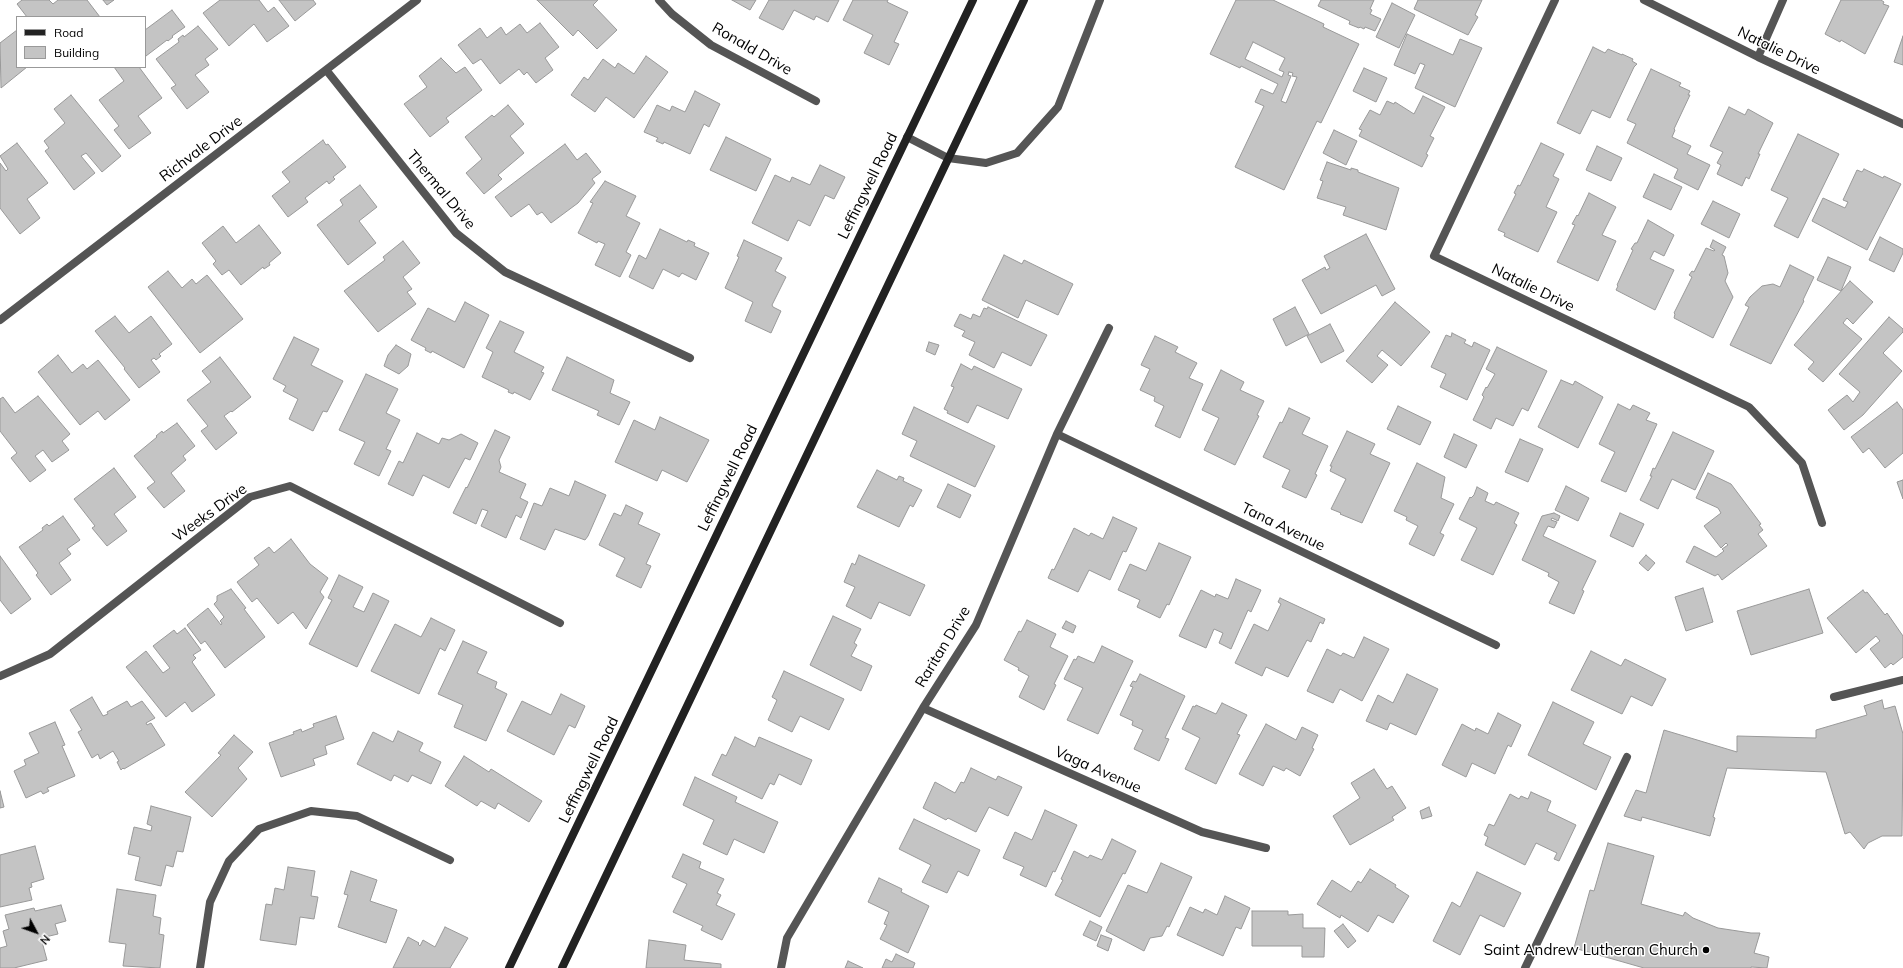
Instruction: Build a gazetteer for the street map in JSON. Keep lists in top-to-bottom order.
{
  "streets": {
    "main road": ["Leffingwell Road"],
    "street": [
      "Ronald Drive",
      "Natalie Drive",
      "Richvale Drive",
      "Thermal Drive",
      "Weeks Drive",
      "Tana Avenue",
      "Raritan Drive",
      "Vaga Avenue"
    ]
  },
  "crossings": [
    ["Richvale Drive", "Thermal Drive"],
    ["Tana Avenue", "Raritan Drive"],
    ["Raritan Drive", "Vaga Avenue"]
  ],
  "places": ["Saint Andrew Lutheran Church"],
  "legend": ["Road", "Building"],
  "north": "bottom right"
}
